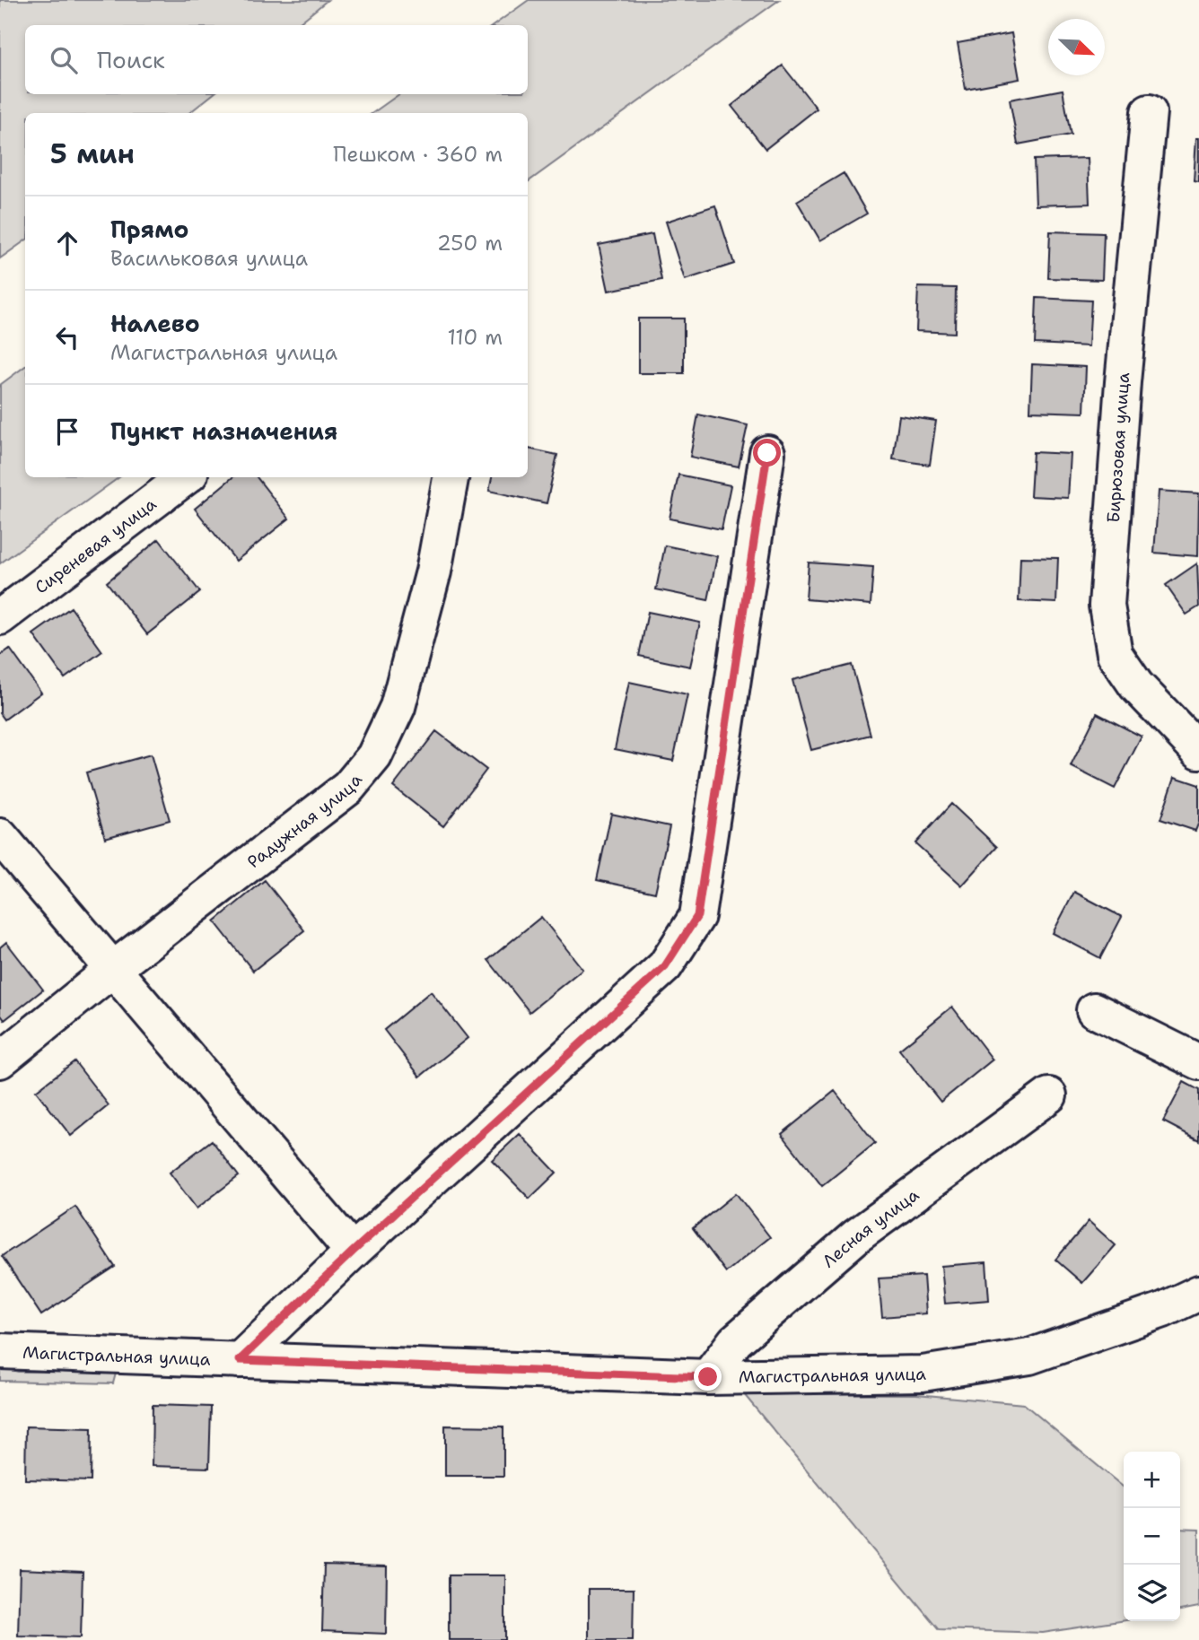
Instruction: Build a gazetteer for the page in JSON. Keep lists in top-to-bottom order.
{
  "streets": {
    "street": [
      "Бирюзовая улица",
      "Сиреневая улица",
      "Радужная улица",
      "Лесная улица",
      "Магистральная улица"
    ]
  },
  "crossings": [
    ["Лесная улица", "Магистральная улица"]
  ],
  "north": "bottom right",
  "page": {
    "search": "Поиск",
    "heading": ["5 мин", "Пешком · 360 m"],
    "list": [
      ["Прямо", "Васильковая улица", "250 m"],
      ["Налево", "Магистральная улица", "110 m"],
      "Пункт назначения"
    ],
    "map_buttons": ["+", "−"]
  }
}
